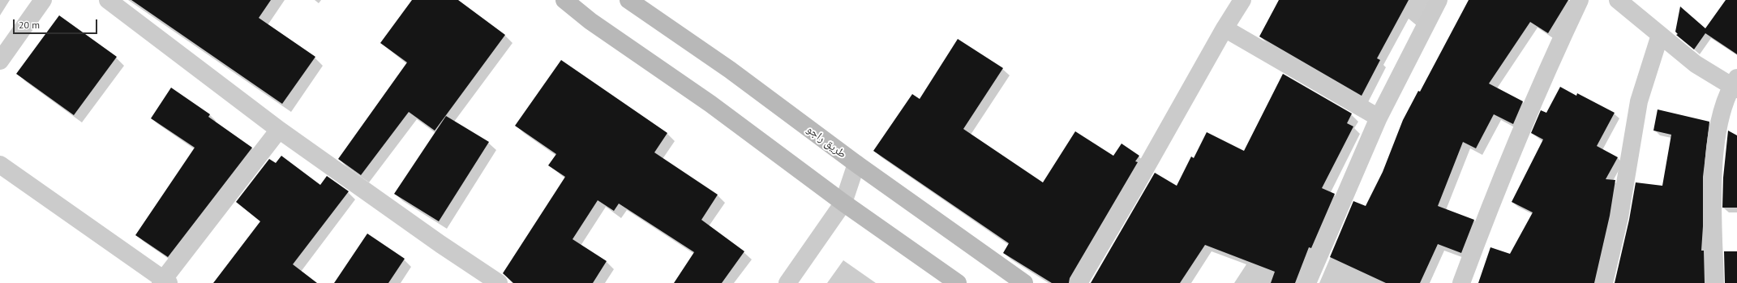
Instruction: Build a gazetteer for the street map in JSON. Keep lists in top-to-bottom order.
{
  "streets": {
    "main road": ["طريق راجو"]
  },
  "scale_bar": "20 m"
}
